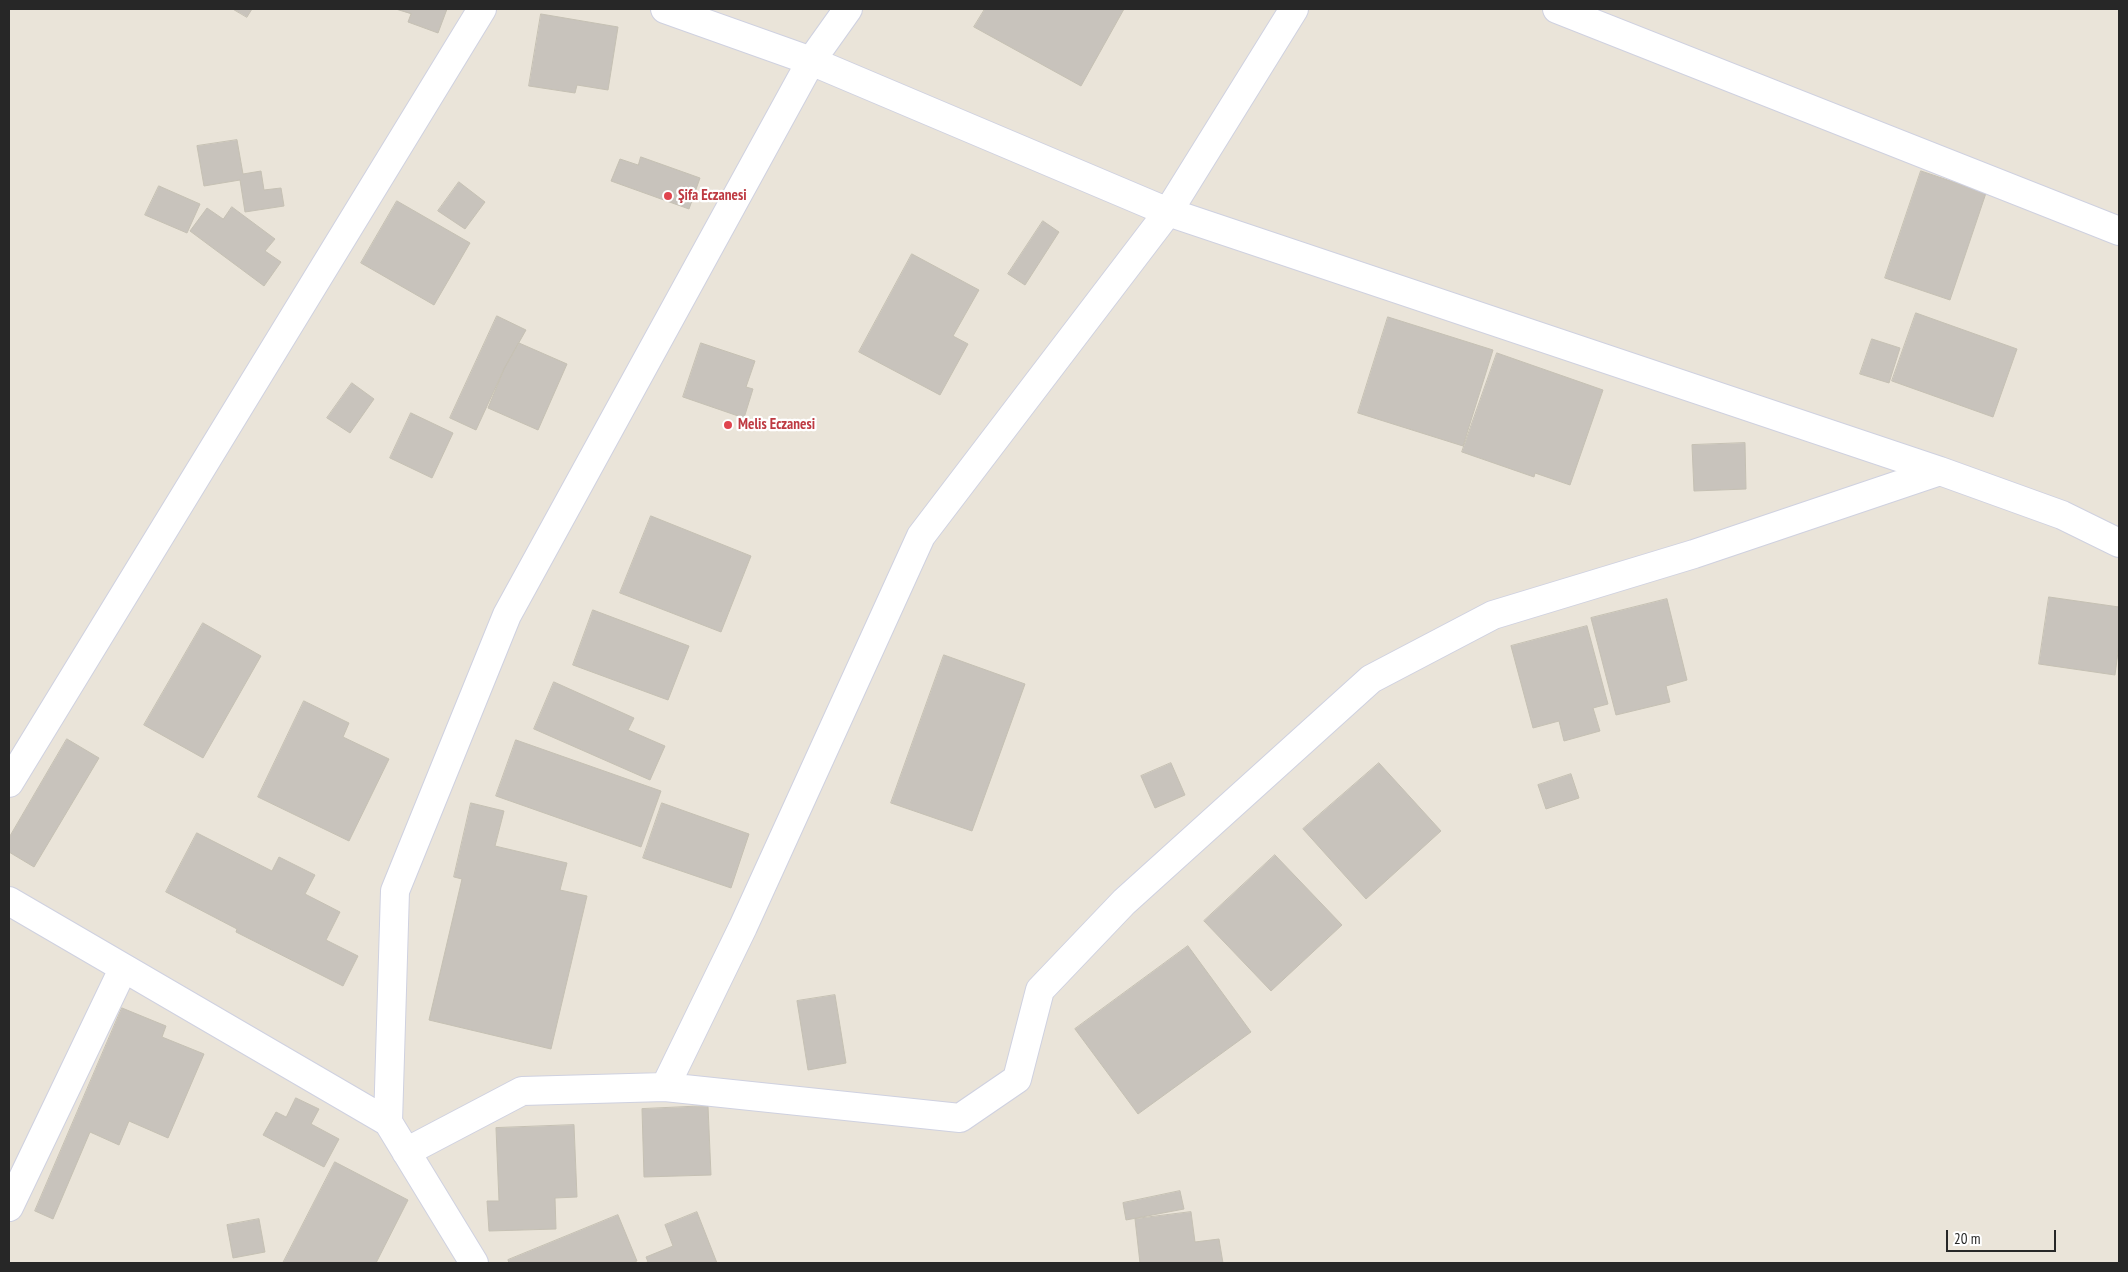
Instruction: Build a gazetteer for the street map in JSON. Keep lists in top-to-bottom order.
{
  "places": ["Şifa Eczanesi", "Melis Eczanesi"],
  "scale_bar": "20 m"
}
